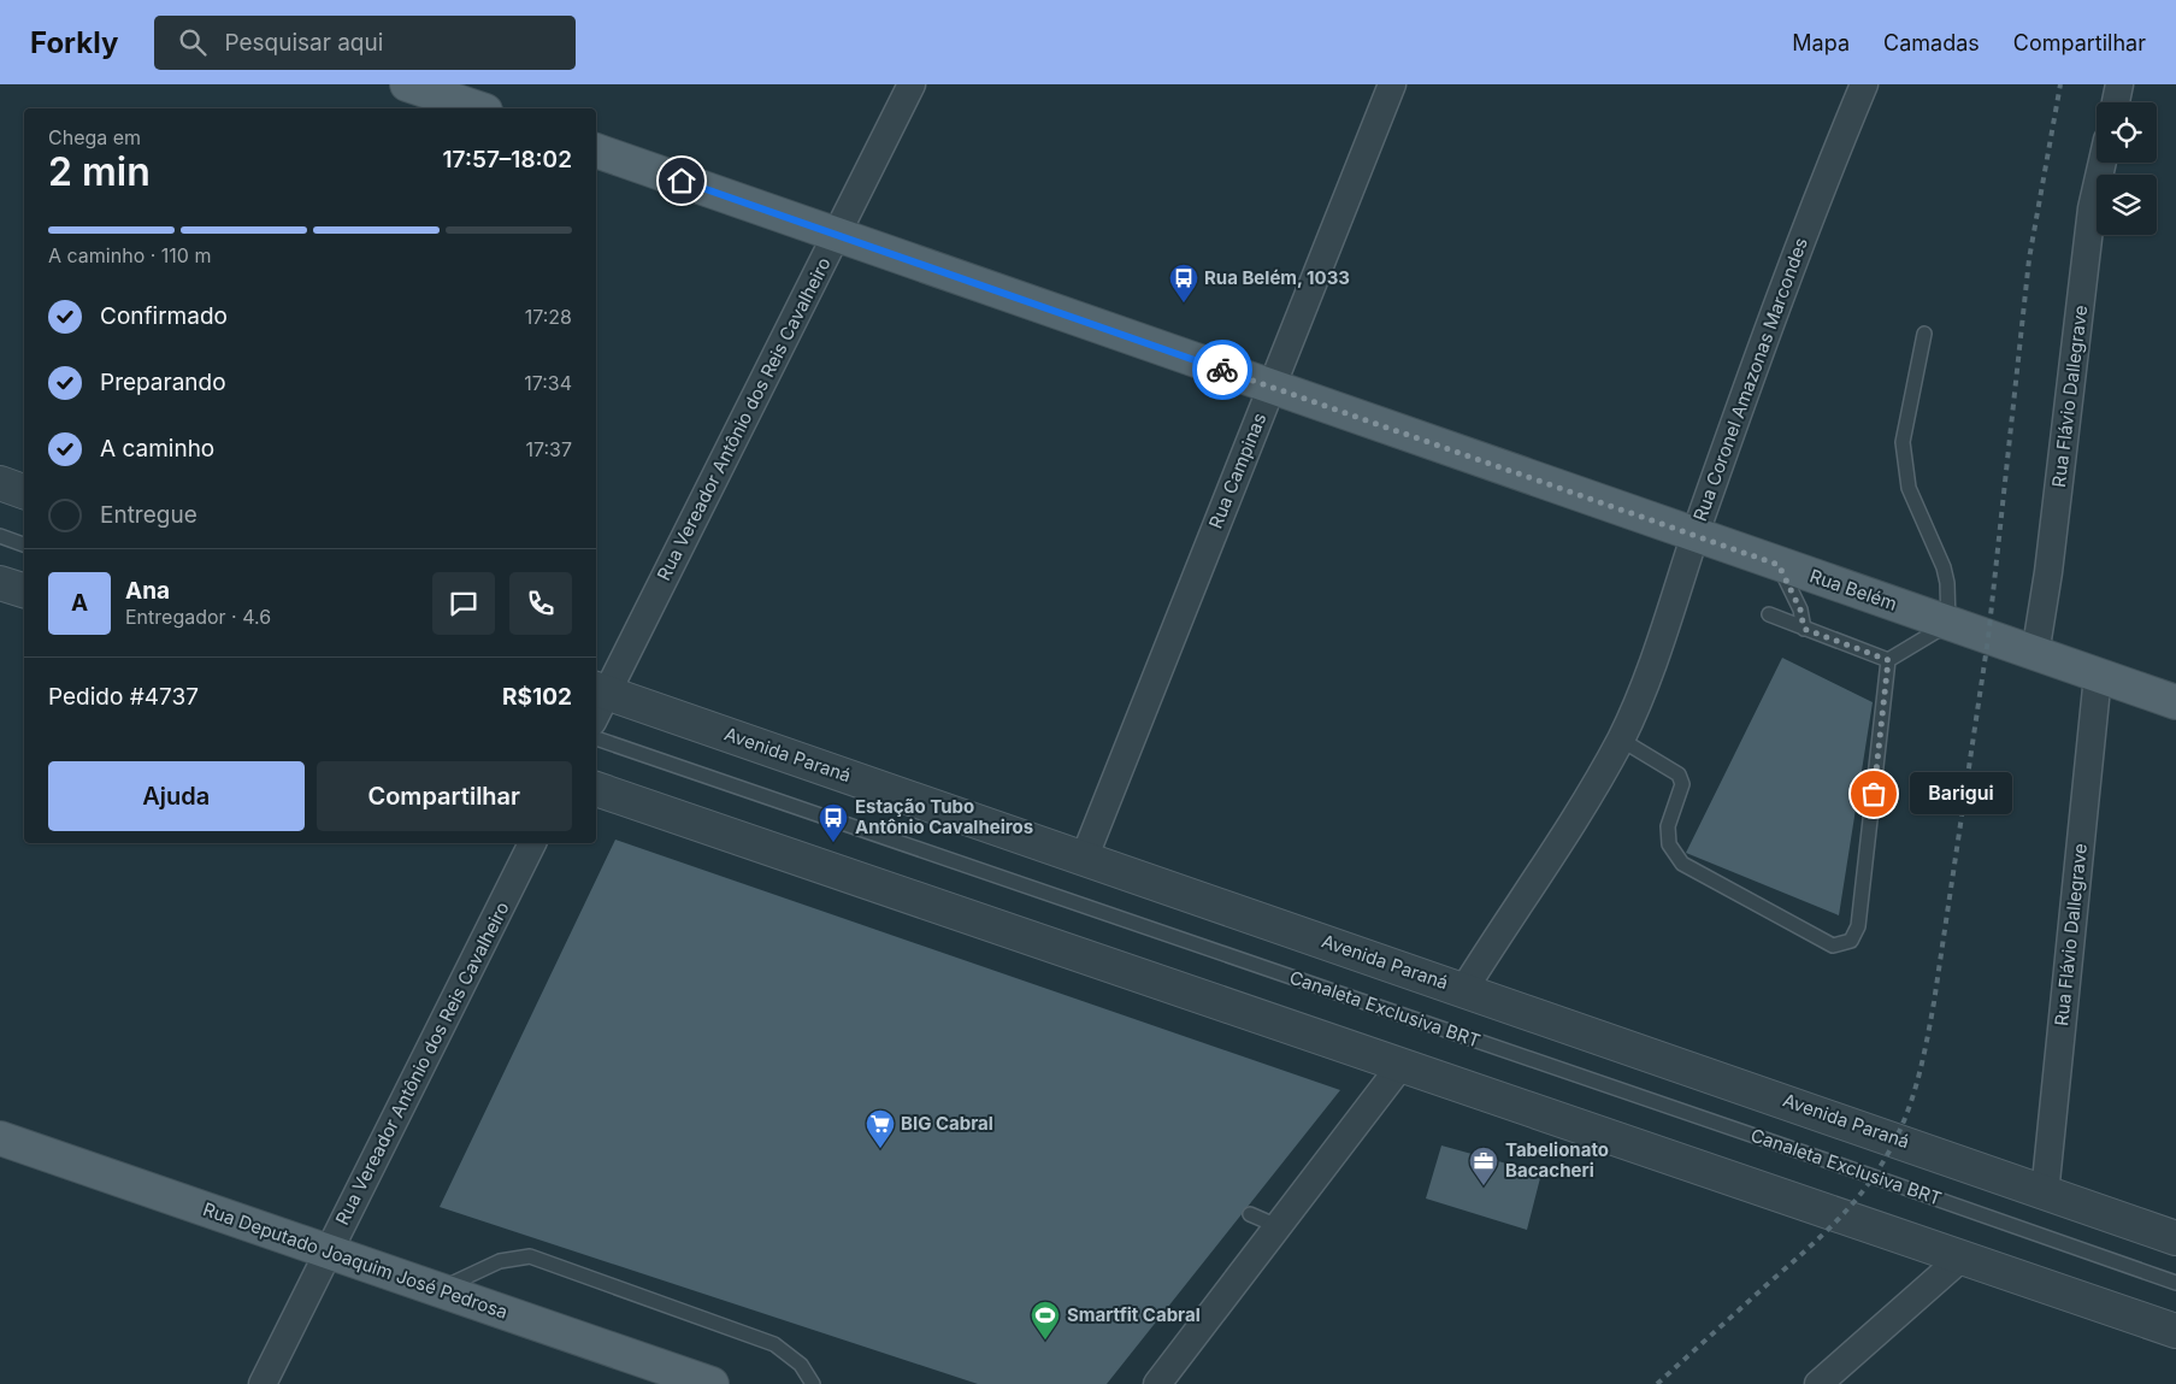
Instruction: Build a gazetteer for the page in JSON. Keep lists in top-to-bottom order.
{
  "streets": {
    "main road": ["Rua Belém", "Rua Deputado Joaquim José Pedrosa"],
    "street": [
      "Rua Coronel Amazonas Marcondes",
      "Rua Flávio Dallegrave",
      "Rua Vereador Antônio dos Reis Cavalheiro",
      "Rua Campinas",
      "Avenida Paraná"
    ],
    "lane": ["Canaleta Exclusiva BRT"]
  },
  "crossings": [
    ["Rua Coronel Amazonas Marcondes", "Rua Belém"],
    ["Rua Coronel Amazonas Marcondes", "Avenida Paraná"],
    ["Rua Flávio Dallegrave", "Rua Belém"],
    ["Rua Flávio Dallegrave", "Avenida Paraná"],
    ["Rua Vereador Antônio dos Reis Cavalheiro", "Rua Belém"],
    ["Rua Vereador Antônio dos Reis Cavalheiro", "Avenida Paraná"],
    ["Rua Vereador Antônio dos Reis Cavalheiro", "Rua Deputado Joaquim José Pedrosa"],
    ["Rua Campinas", "Rua Belém"],
    ["Rua Campinas", "Avenida Paraná"]
  ],
  "places": {
    "bus stop": ["Rua Belém, 1033", "Estação Tubo Antônio Cavalheiros"],
    "other": ["Barigui"],
    "supermarket": ["BIG Cabral"],
    "office": ["Tabelionato Bacacheri"],
    "sports": ["Smartfit Cabral"]
  },
  "page": {
    "header": "Forkly",
    "search": "Pesquisar aqui",
    "nav": ["Mapa", "Camadas", "Compartilhar"],
    "heading": ["2 min", "Chega em", "17:57–18:02"],
    "panel": [
      "Ana",
      "Entregador · 4.6",
      "Pedido #4737",
      "R$102"
    ],
    "bar": "A caminho · 110 m",
    "list": [
      ["Confirmado", "17:28"],
      ["Preparando", "17:34"],
      ["A caminho", "17:37"],
      "Entregue"
    ],
    "round": "A",
    "buttons": ["Ajuda", "Compartilhar"],
    "bubble": "Barigui"
  }
}
